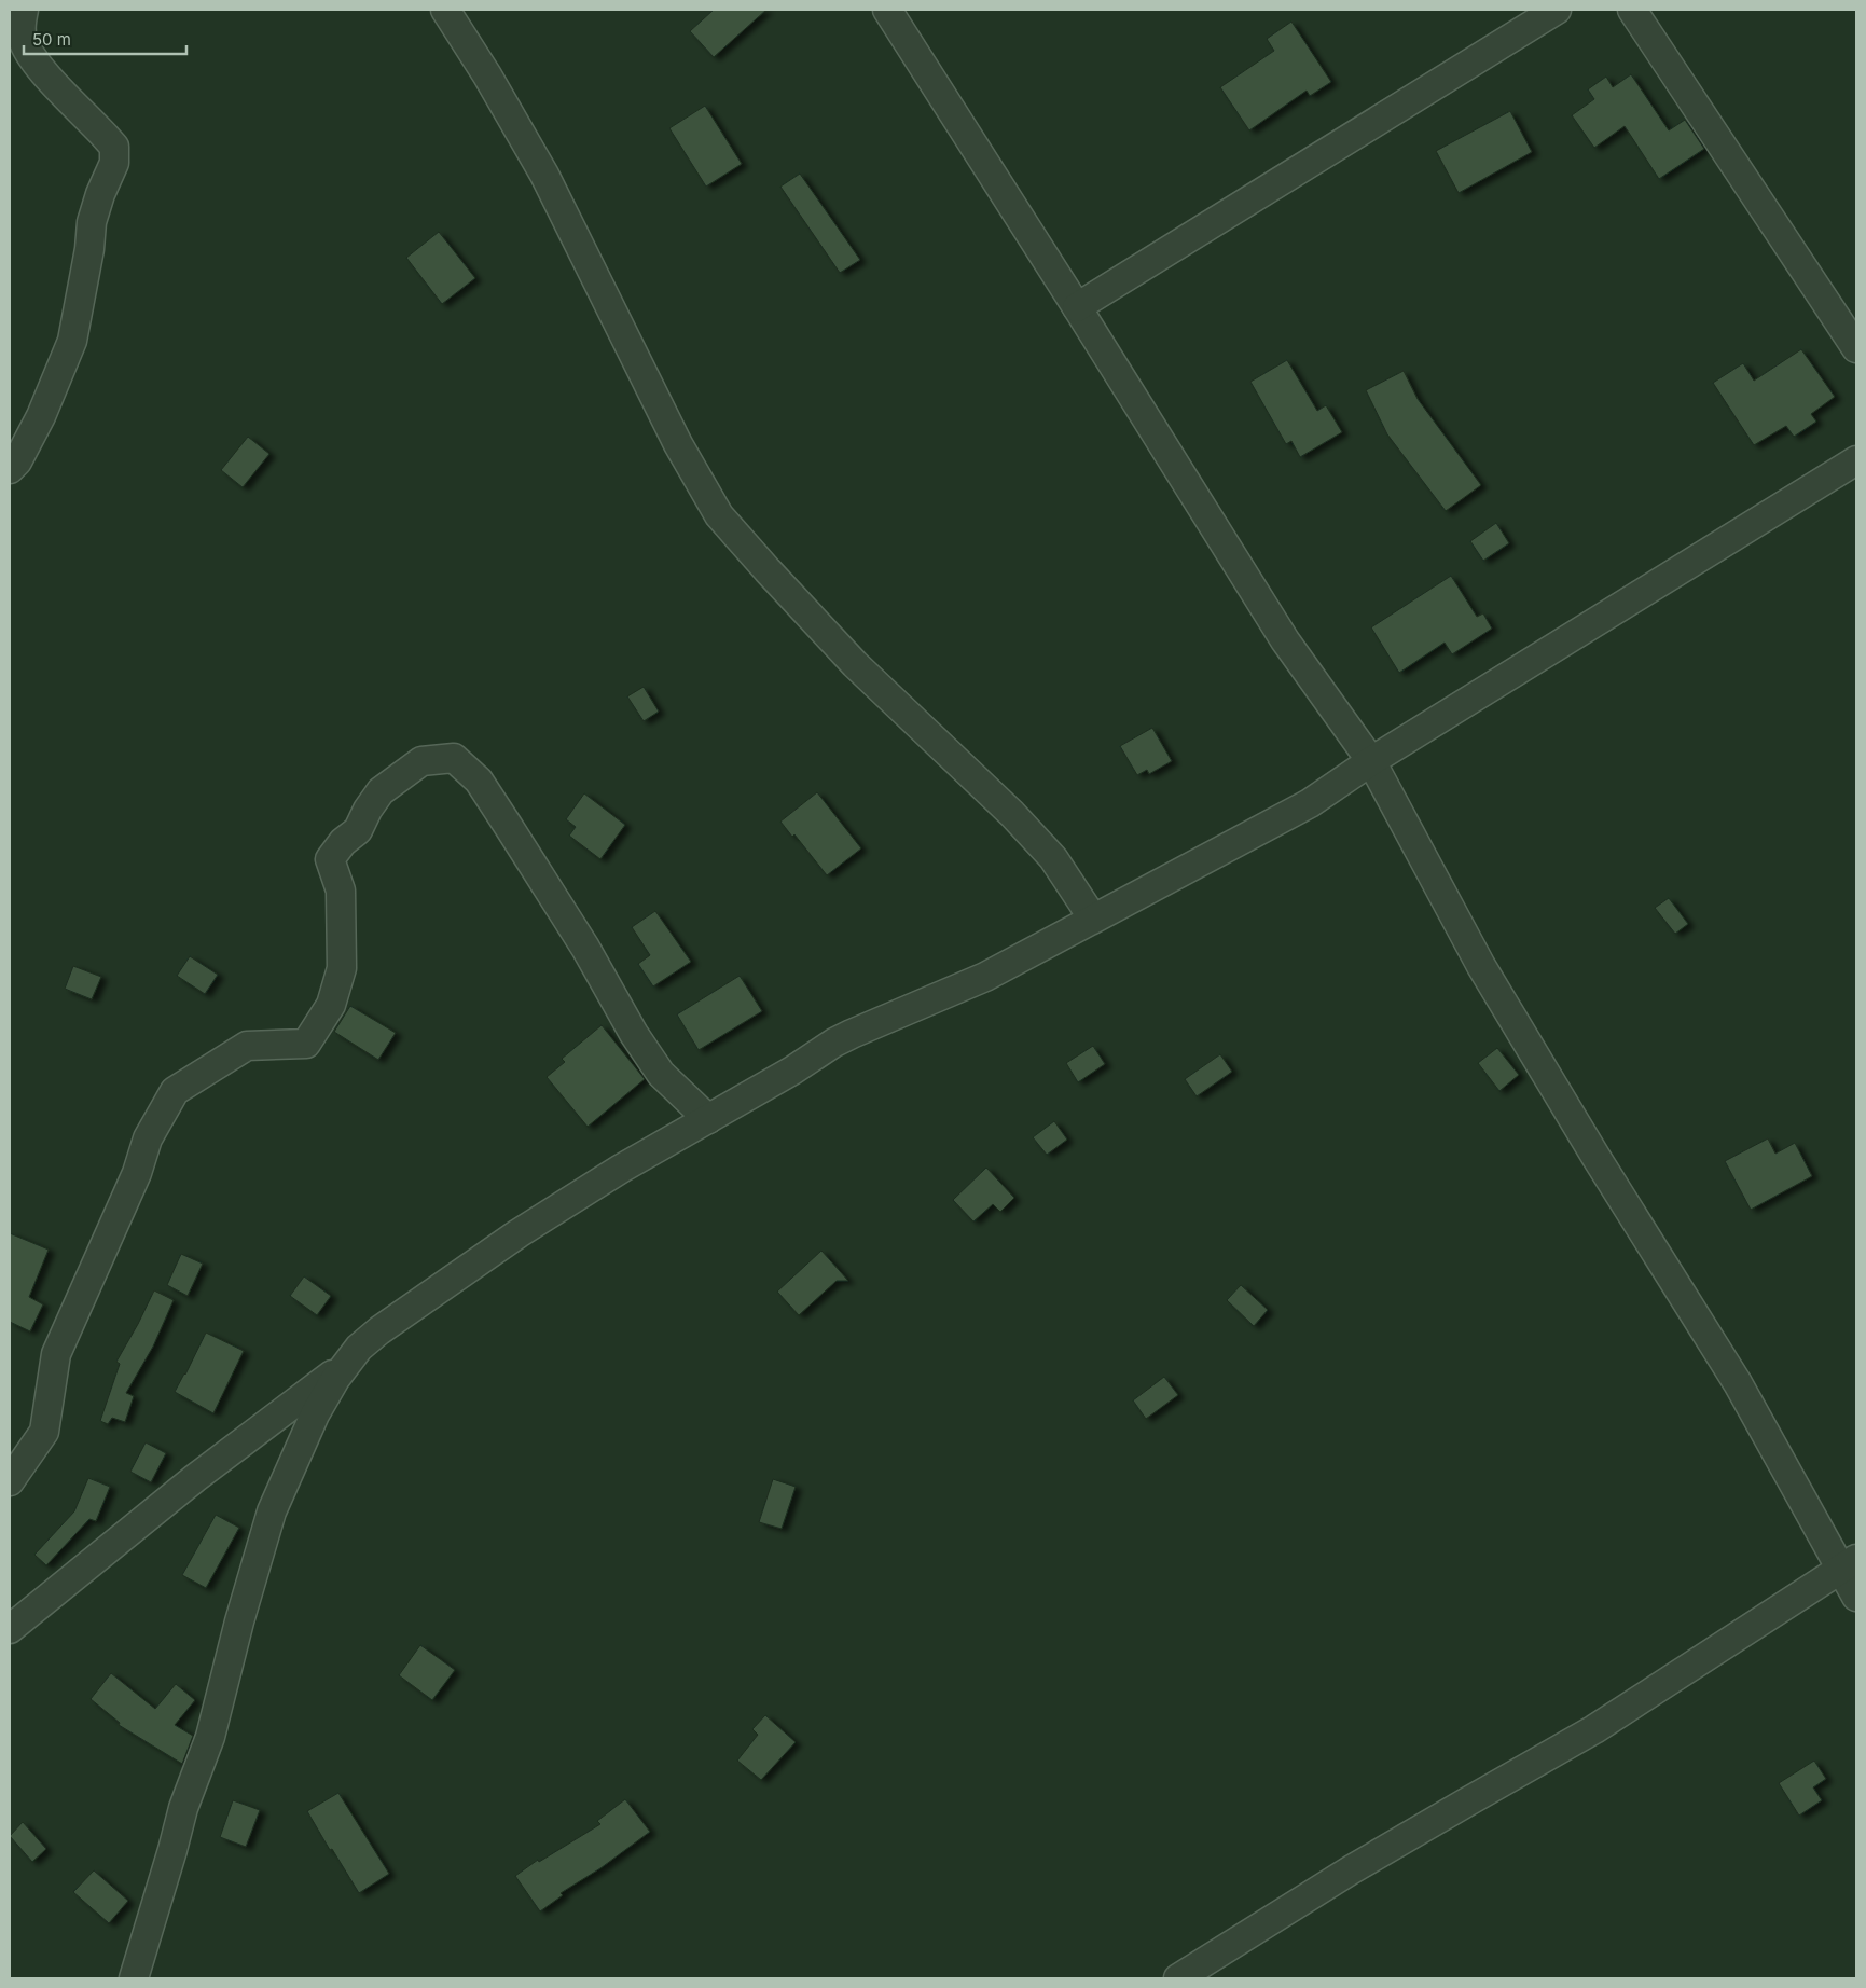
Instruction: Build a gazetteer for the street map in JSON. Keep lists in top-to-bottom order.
{
  "scale_bar": "50 m"
}
